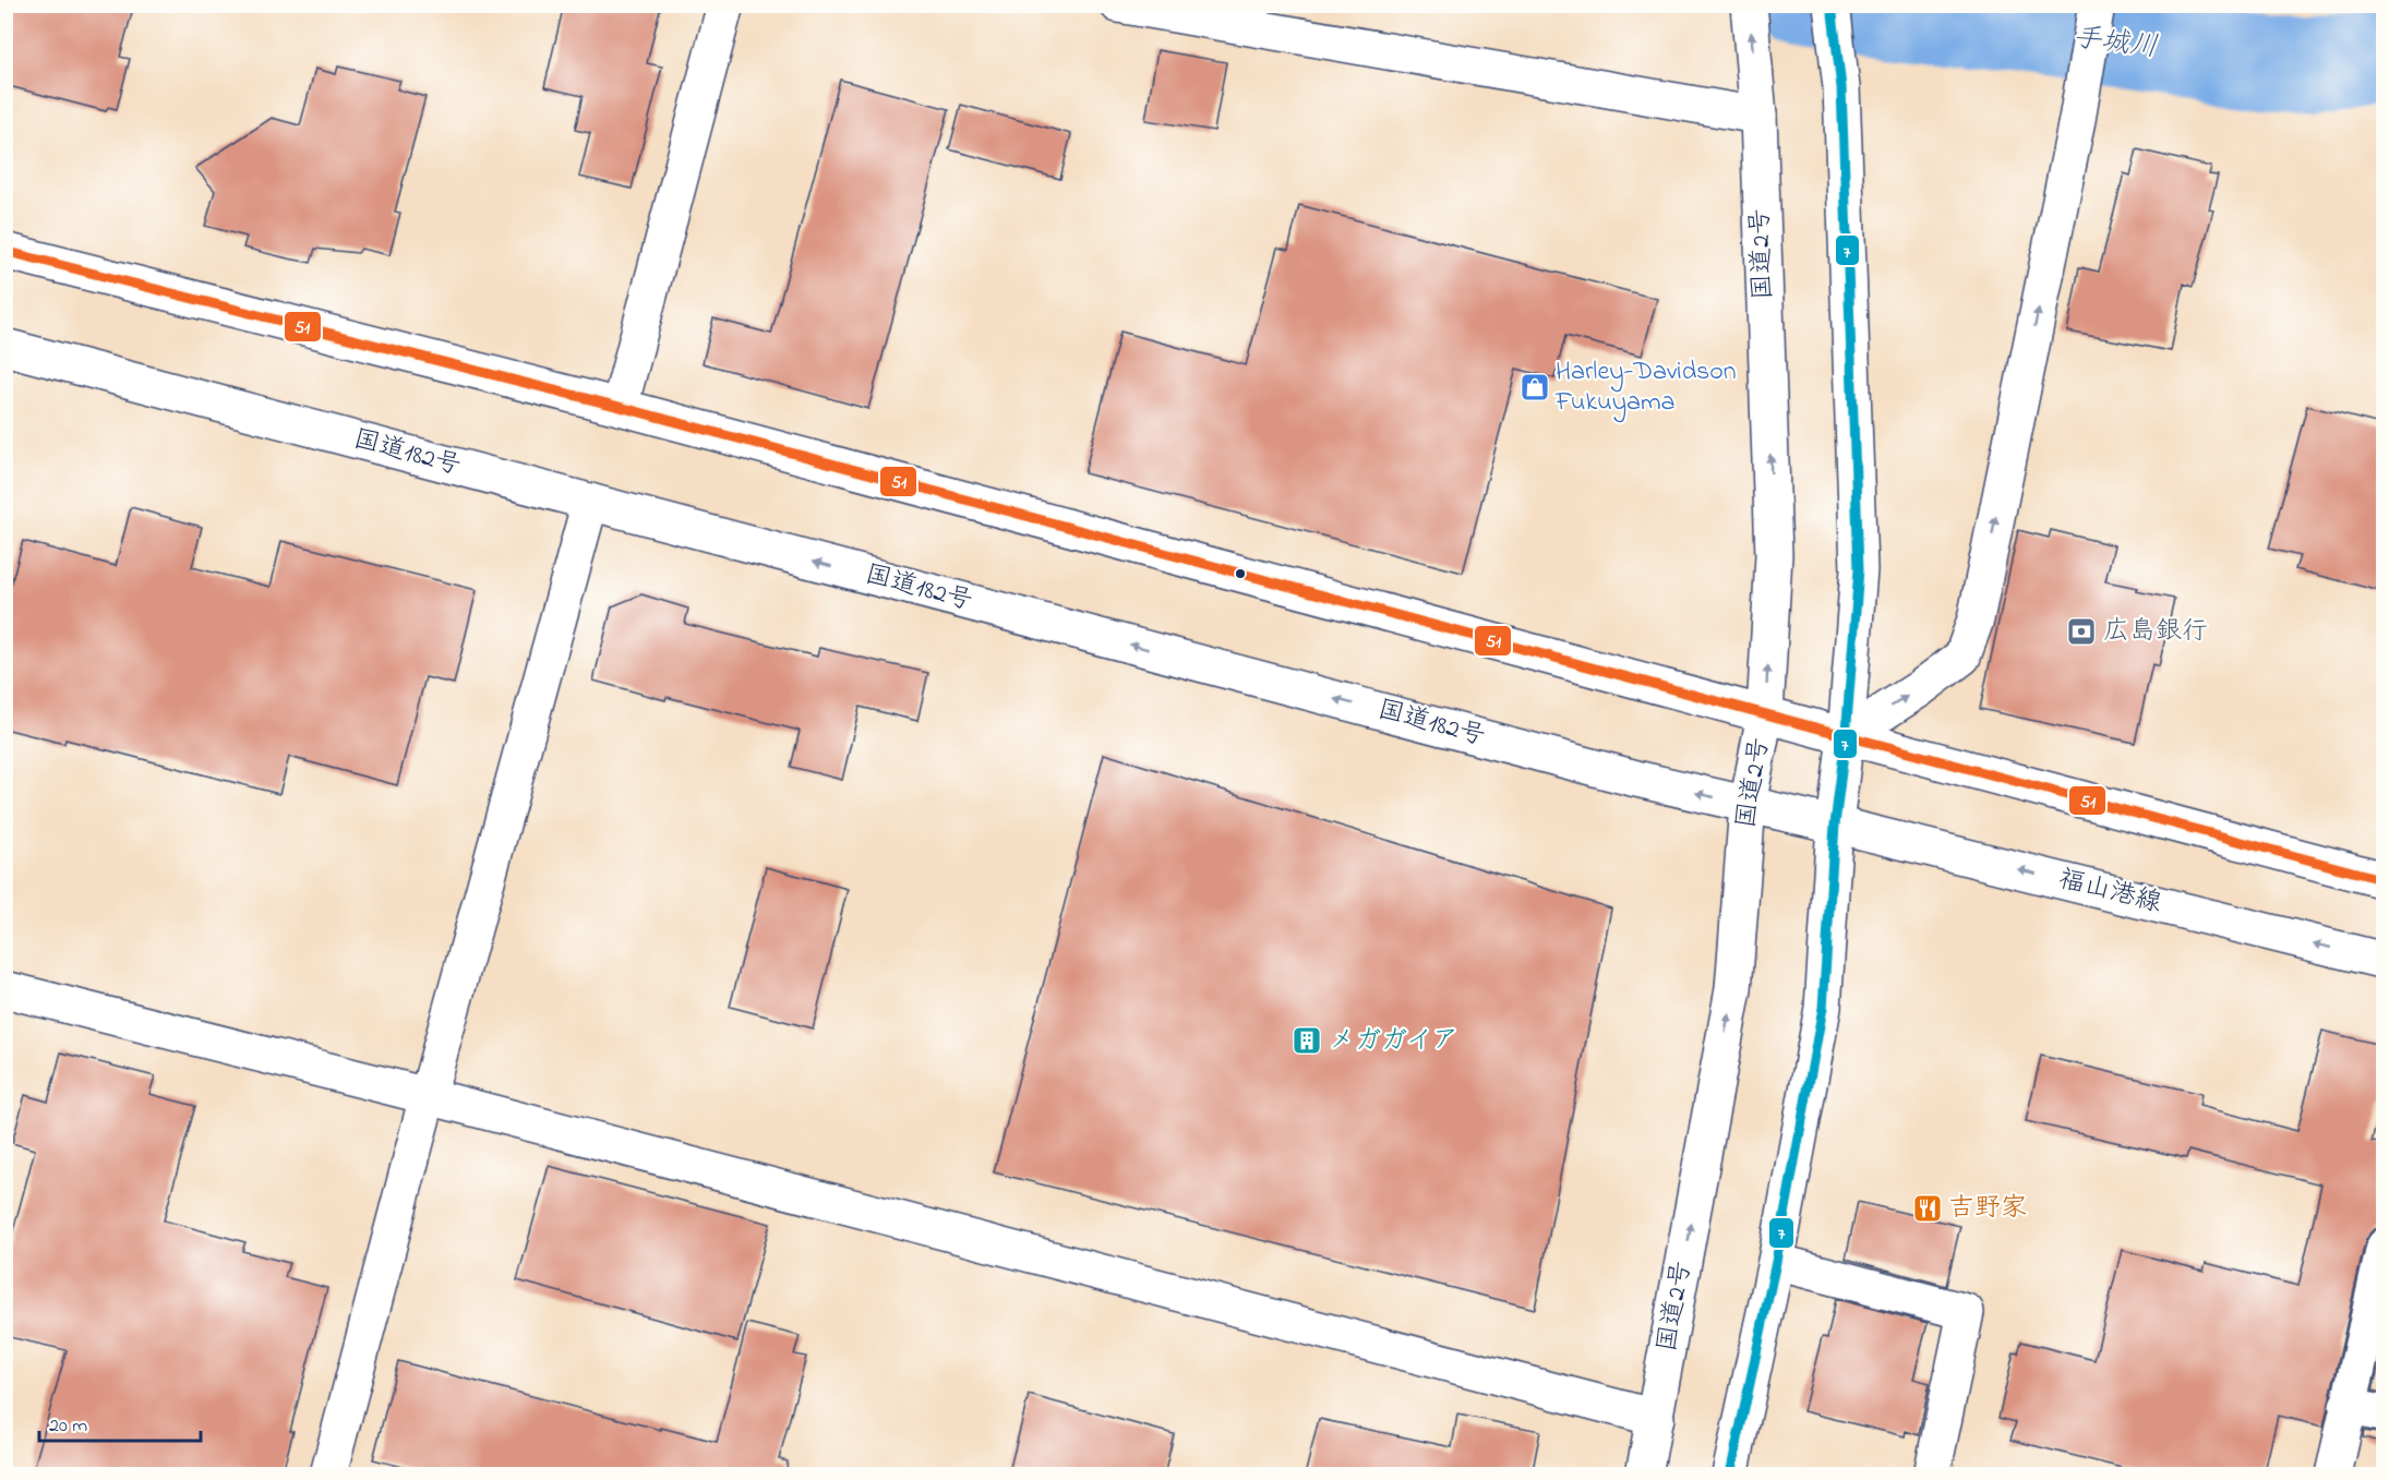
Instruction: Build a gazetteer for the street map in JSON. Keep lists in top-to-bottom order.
{
  "streets": {
    "main road": ["国道2号", "国道182号", "福山港線"]
  },
  "crossings": [
    ["国道2号", "国道182号"],
    ["国道182号", "福山港線"]
  ],
  "water": ["手城川"],
  "places": {
    "shop": ["Harley-Davidson Fukuyama"],
    "bank": ["広島銀行"],
    "building": ["メガガイア"],
    "restaurant": ["吉野家"]
  },
  "lines": ["transit line 7", "transit line 51"],
  "scale_bar": "20 m"
}
